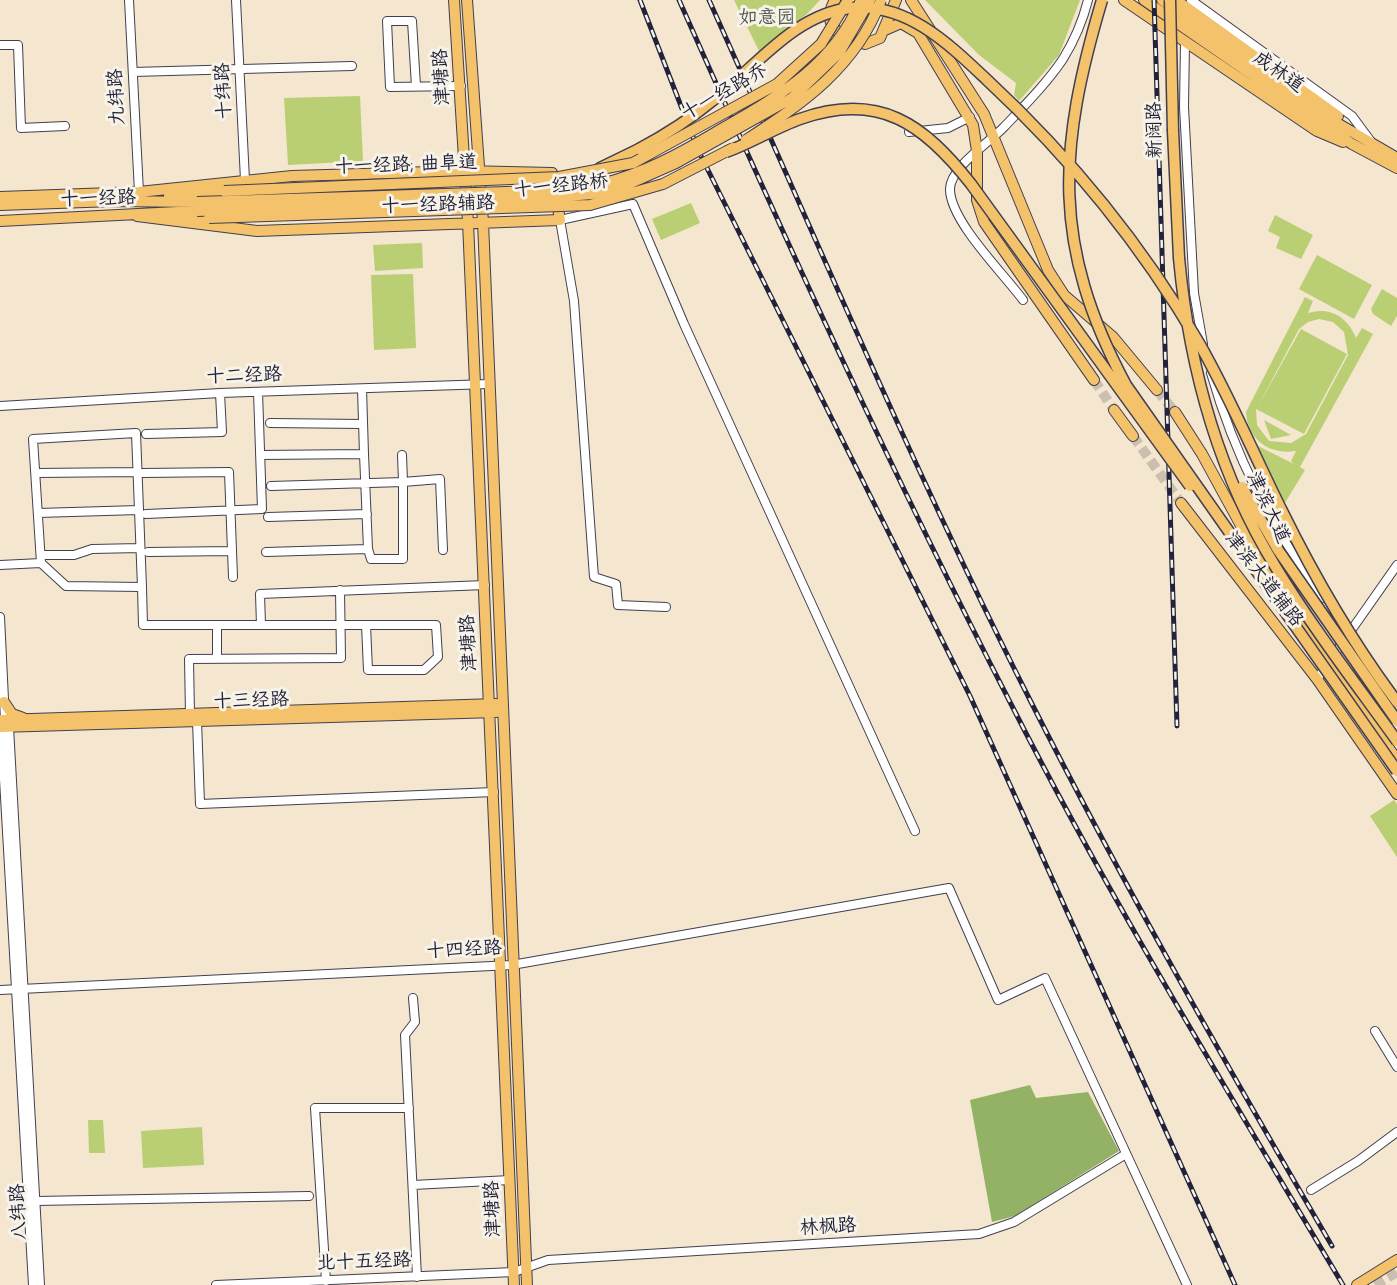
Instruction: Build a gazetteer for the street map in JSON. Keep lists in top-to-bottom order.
{
  "streets": {
    "highway": ["新阔路", "津滨大道"],
    "main road": [
      "成林道",
      "津塘路",
      "十一经路乔",
      "十一经路; 曲阜道",
      "十一经路桥",
      "十一经路",
      "十一经路辅路",
      "津滨大道辅路",
      "十三经路"
    ],
    "street": [
      "十纬路",
      "九纬路",
      "十二经路",
      "十四经路",
      "八纬路",
      "林枫路",
      "北十五经路"
    ]
  },
  "crossings": [
    ["津塘路", "十一经路辅路"],
    ["津塘路", "十二经路"],
    ["津塘路", "十三经路"],
    ["津塘路", "十四经路"],
    ["津塘路", "林枫路"],
    ["津塘路", "北十五经路"],
    ["十纬路", "十一经路辅路"],
    ["十一经路乔", "十一经路; 曲阜道"],
    ["九纬路", "十一经路辅路"],
    ["新阔路", "津滨大道"],
    ["十一经路; 曲阜道", "十一经路"],
    ["十一经路桥", "十一经路"],
    ["十一经路桥", "十一经路辅路"],
    ["十一经路", "十一经路辅路"],
    ["十三经路", "八纬路"],
    ["十四经路", "八纬路"],
    ["十四经路", "林枫路"],
    ["林枫路", "北十五经路"]
  ],
  "parks": ["如意园"]
}
